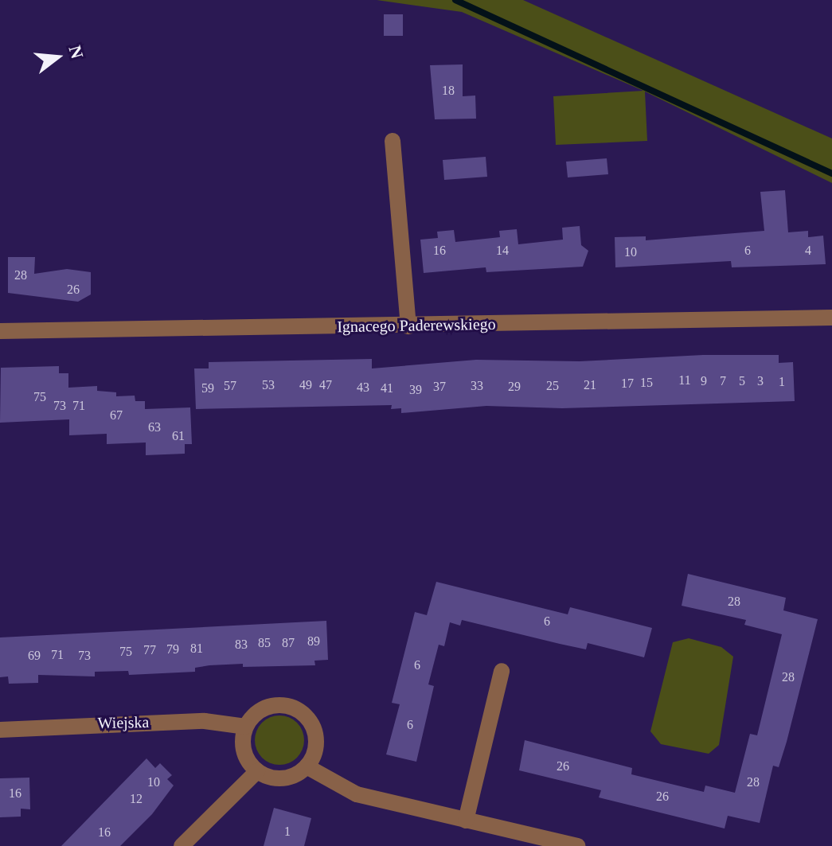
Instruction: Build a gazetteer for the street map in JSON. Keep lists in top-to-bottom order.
{
  "streets": {
    "street": ["Ignacego Paderewskiego", "Wiejska"]
  },
  "house_numbers": [
    "18",
    "16",
    "14",
    "6",
    "4",
    "10",
    "28",
    "26",
    "11",
    "9",
    "7",
    "5",
    "3",
    "1",
    "15",
    "17",
    "53",
    "49",
    "47",
    "21",
    "57",
    "33",
    "25",
    "37",
    "29",
    "43",
    "59",
    "41",
    "39",
    "75",
    "73",
    "71",
    "67",
    "63",
    "61",
    "28",
    "6",
    "89",
    "85",
    "87",
    "83",
    "81",
    "79",
    "77",
    "75",
    "71",
    "69",
    "73",
    "6",
    "28",
    "6",
    "26",
    "10",
    "28",
    "16",
    "26",
    "12",
    "1",
    "16"
  ],
  "north": "right"
}
